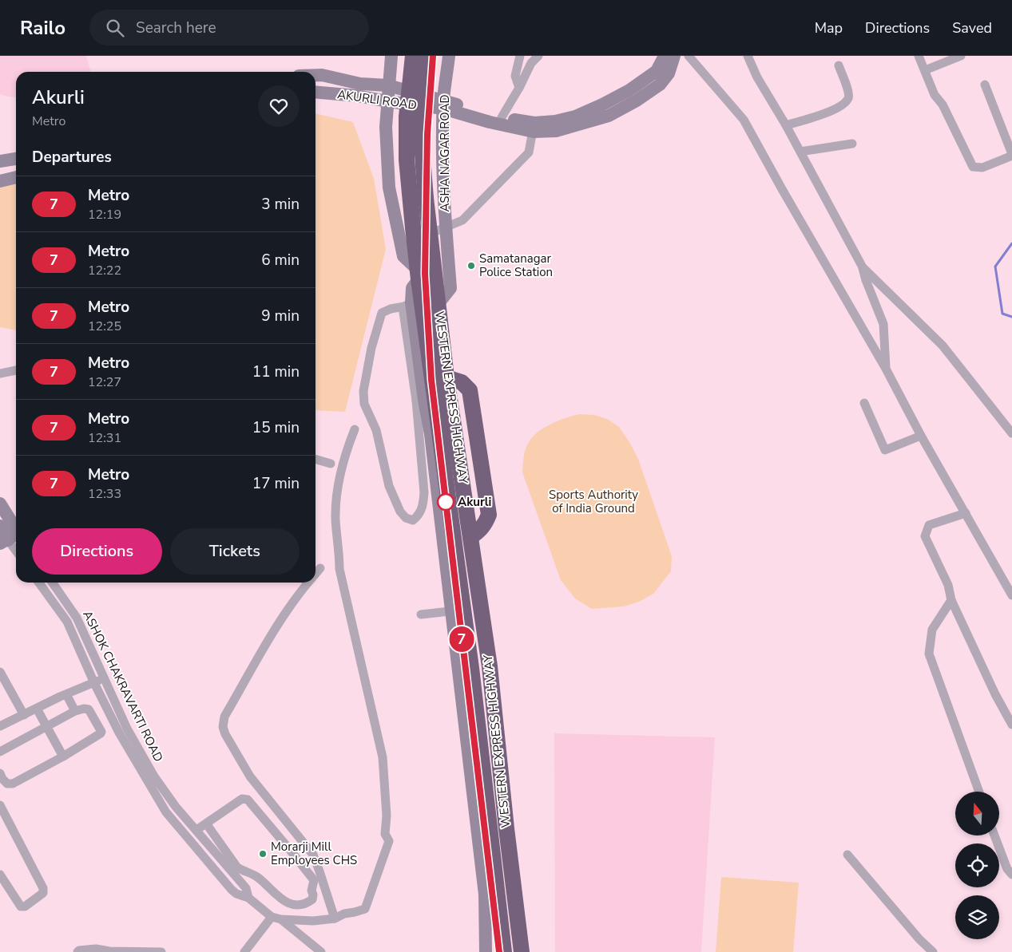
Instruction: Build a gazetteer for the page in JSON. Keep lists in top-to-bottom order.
{
  "streets": {
    "highway": ["WESTERN EXPRESS HIGHWAY"],
    "street": ["AKURLI ROAD", "ASHA NAGAR ROAD", "ASHOK CHAKRAVARTI ROAD"]
  },
  "crossings": [
    ["AKURLI ROAD", "ASHA NAGAR ROAD"],
    ["ASHA NAGAR ROAD", "WESTERN EXPRESS HIGHWAY"]
  ],
  "parks": ["Sports Authority of India Ground"],
  "places": ["Samatanagar Police Station", "Akurli", "Morarji Mill Employees CHS"],
  "lines": ["metro line 7"],
  "north": "top",
  "page": {
    "header": "Railo",
    "search": "Search here",
    "nav": ["Map", "Directions", "Saved"],
    "on_map": "7",
    "heading": [
      ["Akurli", "Metro"],
      "Departures"
    ],
    "list": [
      {
        "mark": "7",
        "name": "Metro",
        "note": "12:19",
        "value": "3 min"
      },
      {
        "mark": "7",
        "name": "Metro",
        "note": "12:22",
        "value": "6 min"
      },
      {
        "mark": "7",
        "name": "Metro",
        "note": "12:25",
        "value": "9 min"
      },
      {
        "mark": "7",
        "name": "Metro",
        "note": "12:27",
        "value": "11 min"
      },
      {
        "mark": "7",
        "name": "Metro",
        "note": "12:31",
        "value": "15 min"
      },
      {
        "mark": "7",
        "name": "Metro",
        "note": "12:33",
        "value": "17 min"
      }
    ],
    "buttons": ["Directions", "Tickets"]
  }
}
